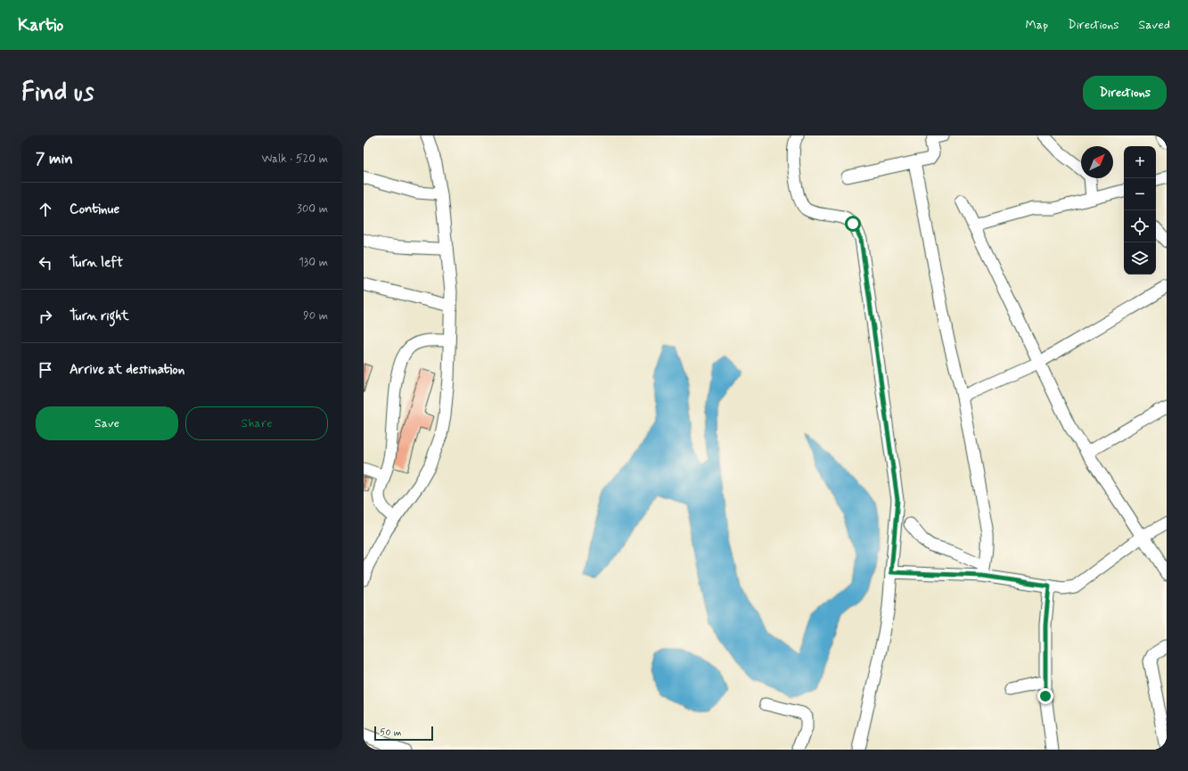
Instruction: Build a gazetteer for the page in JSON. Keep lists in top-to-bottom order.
{
  "scale_bar": "50 m",
  "north": "top right",
  "page": {
    "header": "Kartio",
    "nav": ["Map", "Directions", "Saved"],
    "buttons": [
      "Directions",
      ["Save", "Share"]
    ],
    "title": "Find us",
    "heading": ["7 min", "Walk · 520 m"],
    "map_buttons": ["+", "−"],
    "list": [
      ["Continue", "300 m"],
      ["Turn left", "130 m"],
      ["Turn right", "90 m"],
      "Arrive at destination"
    ],
    "scale": "50 m"
  }
}
